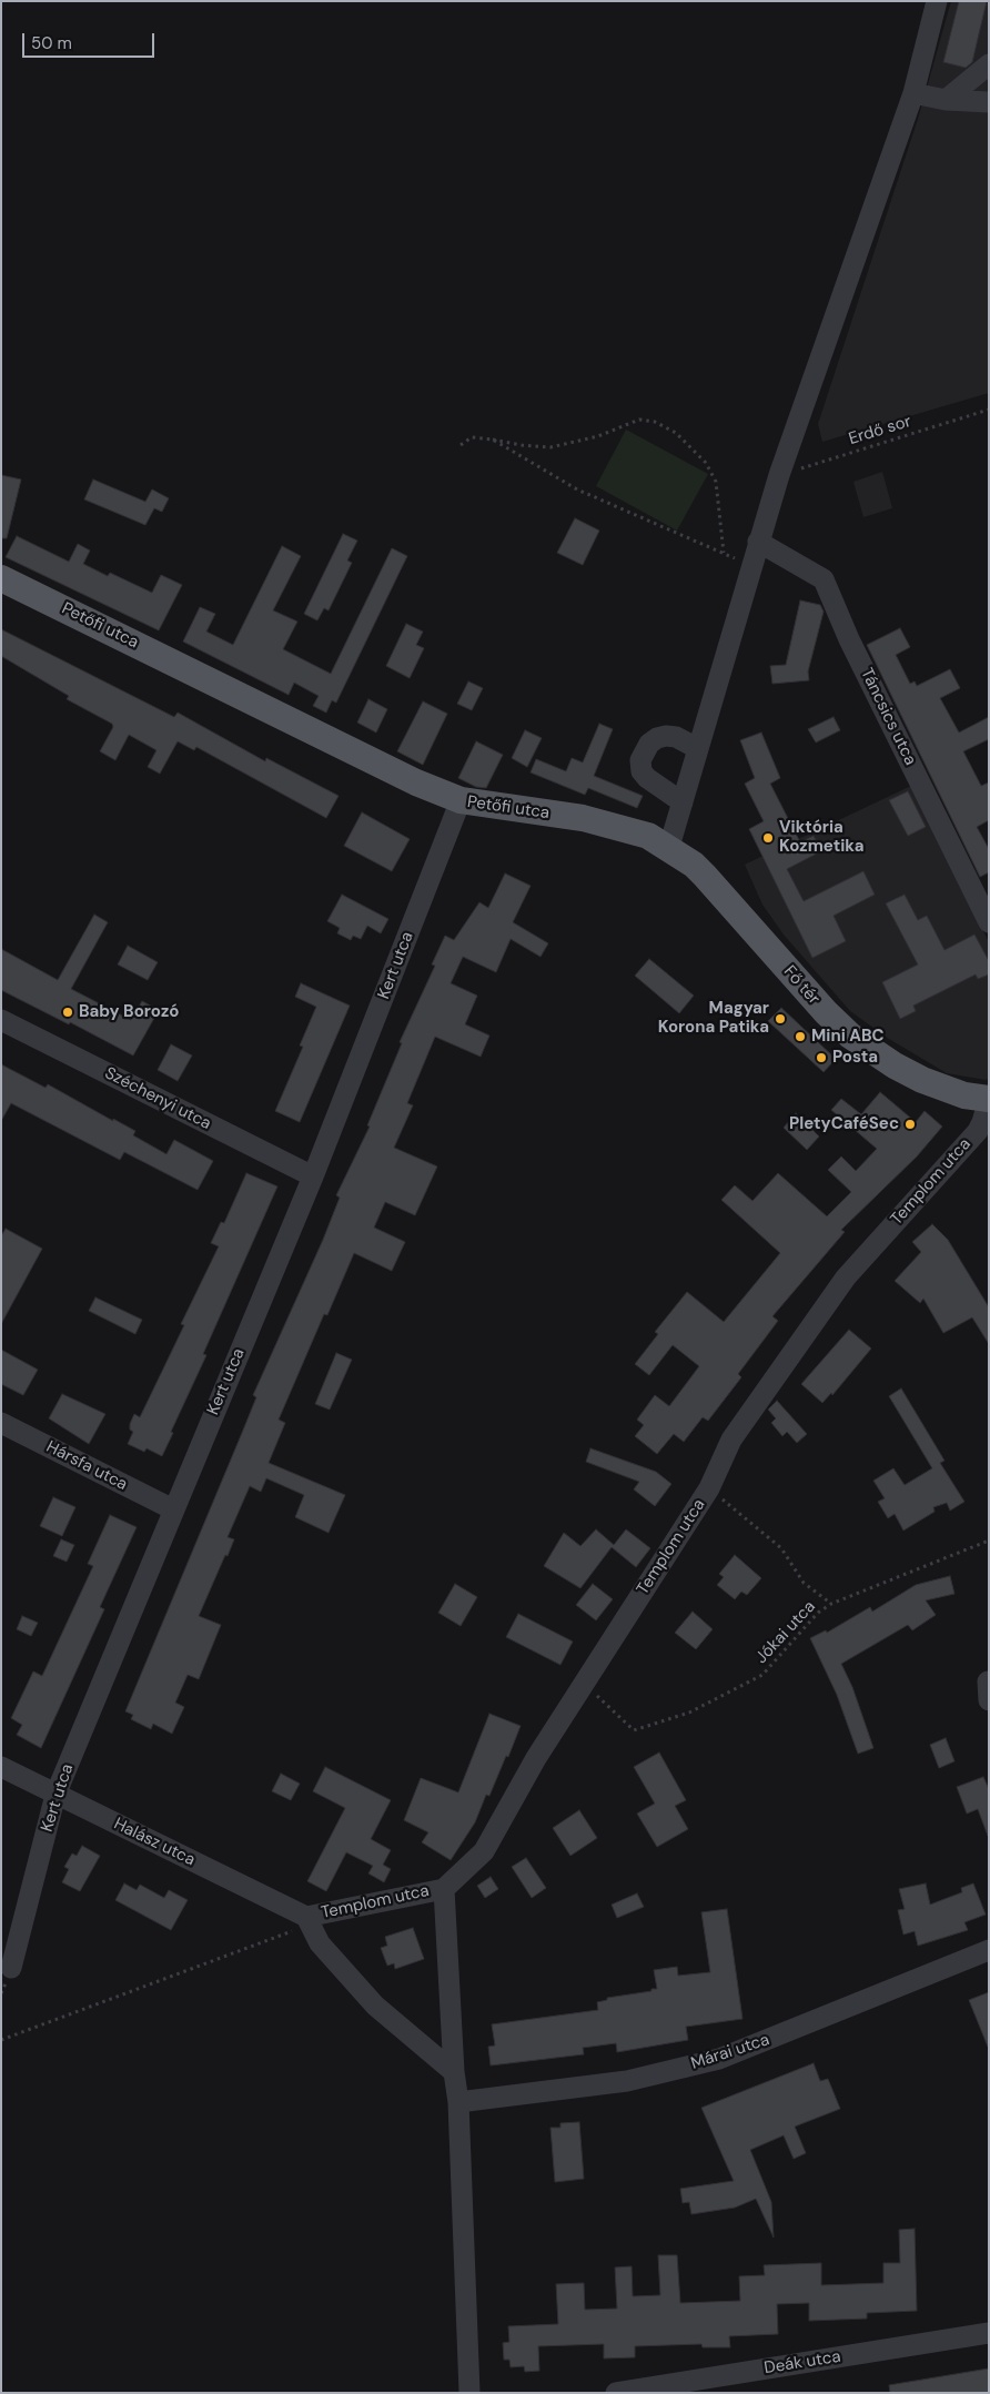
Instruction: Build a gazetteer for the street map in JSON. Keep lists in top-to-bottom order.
{
  "streets": {
    "main road": ["Petőfi utca", "Fő tér"],
    "street": [
      "Táncsics utca",
      "Kert utca",
      "Széchenyi utca",
      "Templom utca",
      "Hársfa utca",
      "Halász utca",
      "Márai utca",
      "Deák utca"
    ],
    "path": ["Erdő sor", "Jókai utca"]
  },
  "crossings": [
    ["Petőfi utca", "Kert utca"],
    ["Petőfi utca", "Fő tér"],
    ["Kert utca", "Széchenyi utca"],
    ["Kert utca", "Hársfa utca"],
    ["Kert utca", "Halász utca"],
    ["Fő tér", "Templom utca"],
    ["Templom utca", "Jókai utca"],
    ["Templom utca", "Halász utca"]
  ],
  "places": [
    "Viktória Kozmetika",
    "Baby Borozó",
    "Magyar Korona Patika",
    "Mini ABC",
    "Posta",
    "PletyCaféSec"
  ],
  "scale_bar": "50 m"
}
